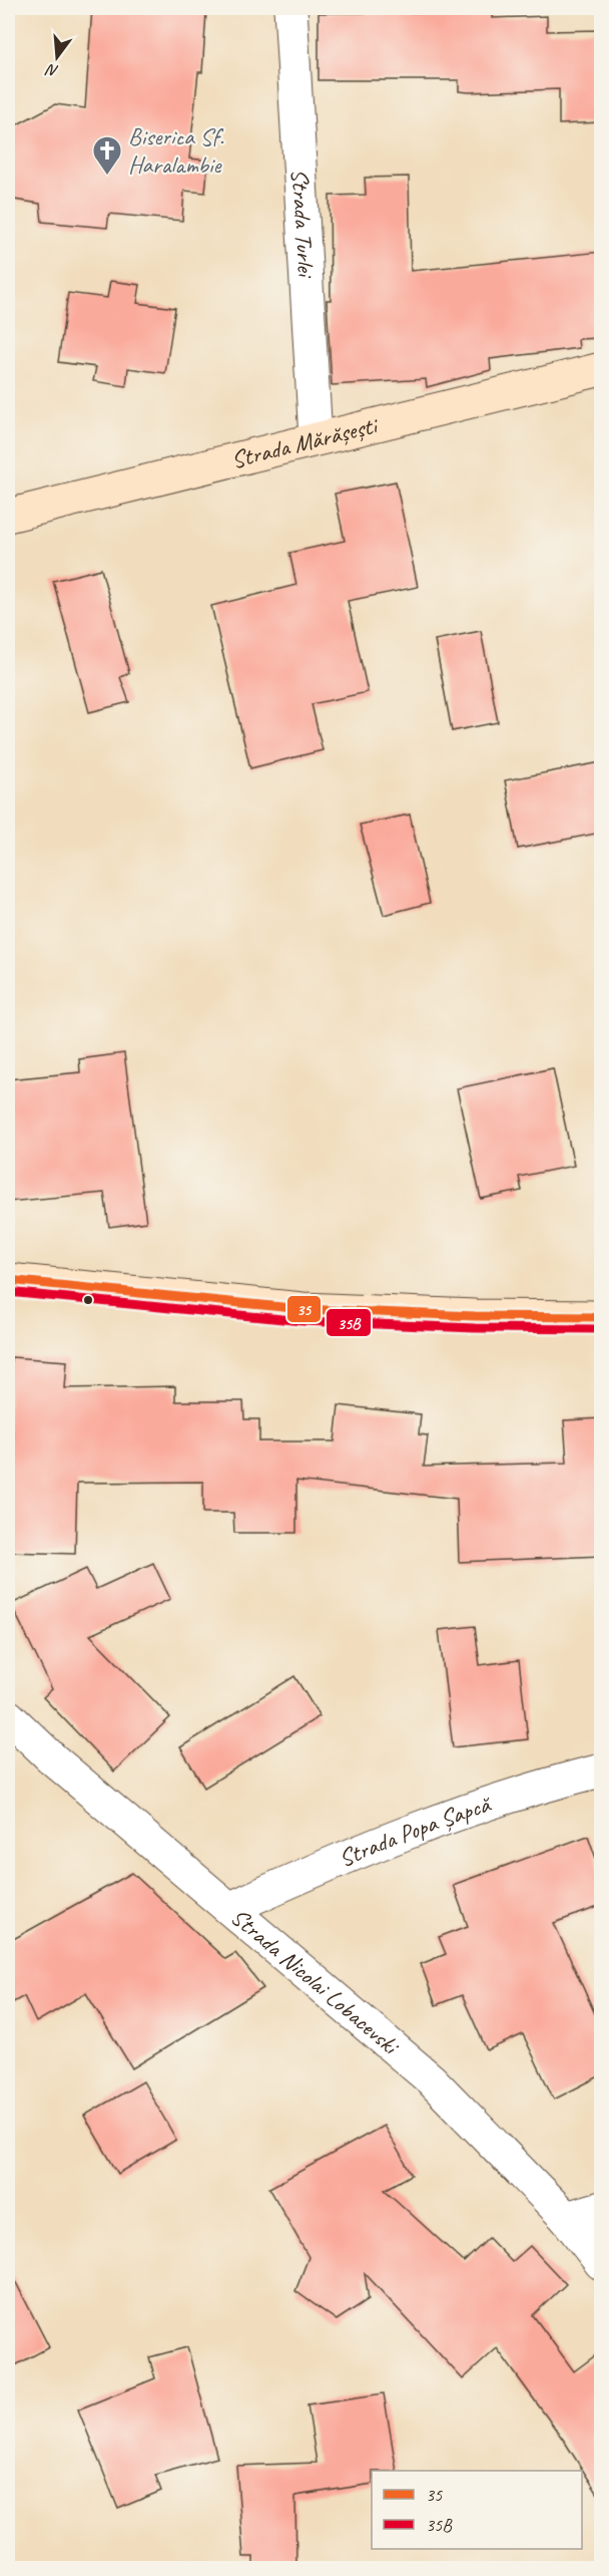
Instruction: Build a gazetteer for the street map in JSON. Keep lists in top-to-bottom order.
{
  "streets": {
    "main road": ["Strada Mărășești"],
    "street": ["Strada Turlei", "Strada Popa Șapcă", "Strada Nicolai Lobacevski"]
  },
  "crossings": [
    ["Strada Turlei", "Strada Mărășești"],
    ["Strada Popa Șapcă", "Strada Nicolai Lobacevski"]
  ],
  "places": {
    "church": ["Biserica Sf. Haralambie"]
  },
  "lines": ["transit line 35", "transit line 35B"],
  "legend": ["35", "35B"],
  "north": "bottom"
}
